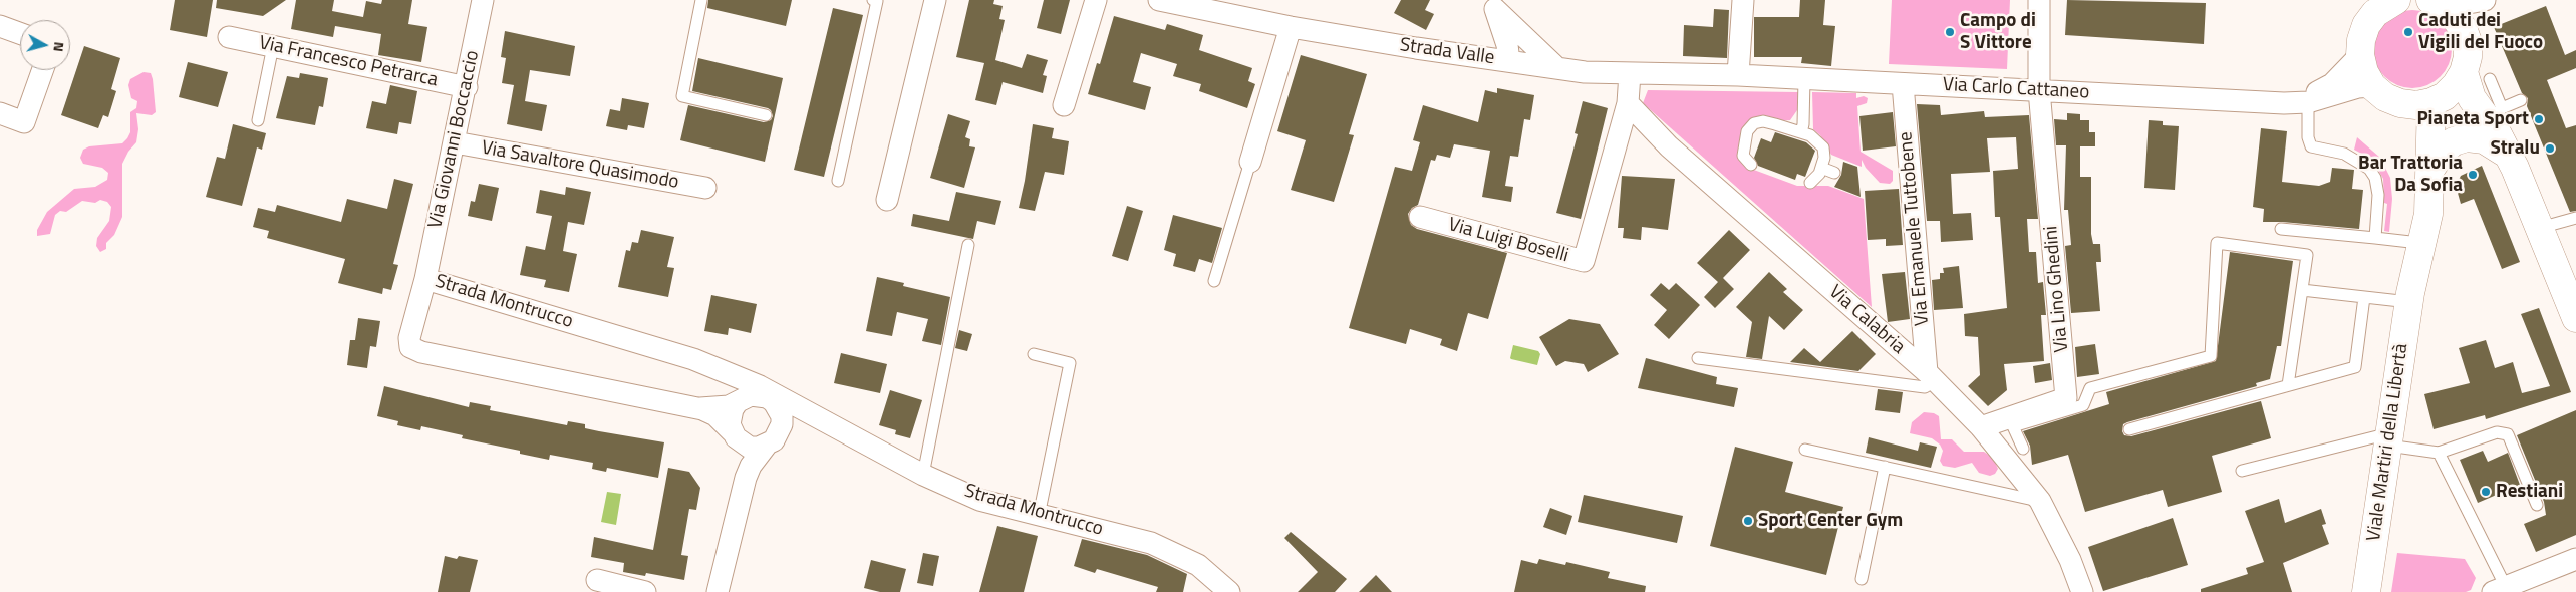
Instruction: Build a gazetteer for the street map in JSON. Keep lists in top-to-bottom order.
{
  "streets": {
    "main road": ["Viale Martiri della Libertà"],
    "street": [
      "Strada Valle",
      "Via Francesco Petrarca",
      "Via Carlo Cattaneo",
      "Via Giovanni Boccaccio",
      "Via Savaltore Quasimodo",
      "Via Emanuele Tuttobene",
      "Via Luigi Boselli",
      "Via Lino Ghedini",
      "Strada Montrucco",
      "Via Calabria"
    ]
  },
  "crossings": [
    ["Strada Valle", "Via Carlo Cattaneo"],
    ["Via Francesco Petrarca", "Via Giovanni Boccaccio"],
    ["Via Carlo Cattaneo", "Via Emanuele Tuttobene"],
    ["Via Carlo Cattaneo", "Via Lino Ghedini"],
    ["Via Giovanni Boccaccio", "Via Savaltore Quasimodo"],
    ["Via Giovanni Boccaccio", "Strada Montrucco"],
    ["Via Emanuele Tuttobene", "Via Calabria"],
    ["Via Luigi Boselli", "Via Calabria"],
    ["Via Lino Ghedini", "Via Calabria"]
  ],
  "places": [
    "Campo di S Vittore",
    "Caduti dei Vigili del Fuoco",
    "Pianeta Sport",
    "Stralu",
    "Bar Trattoria Da Sofia",
    "Restiani",
    "Sport Center Gym"
  ],
  "north": "right"
}
